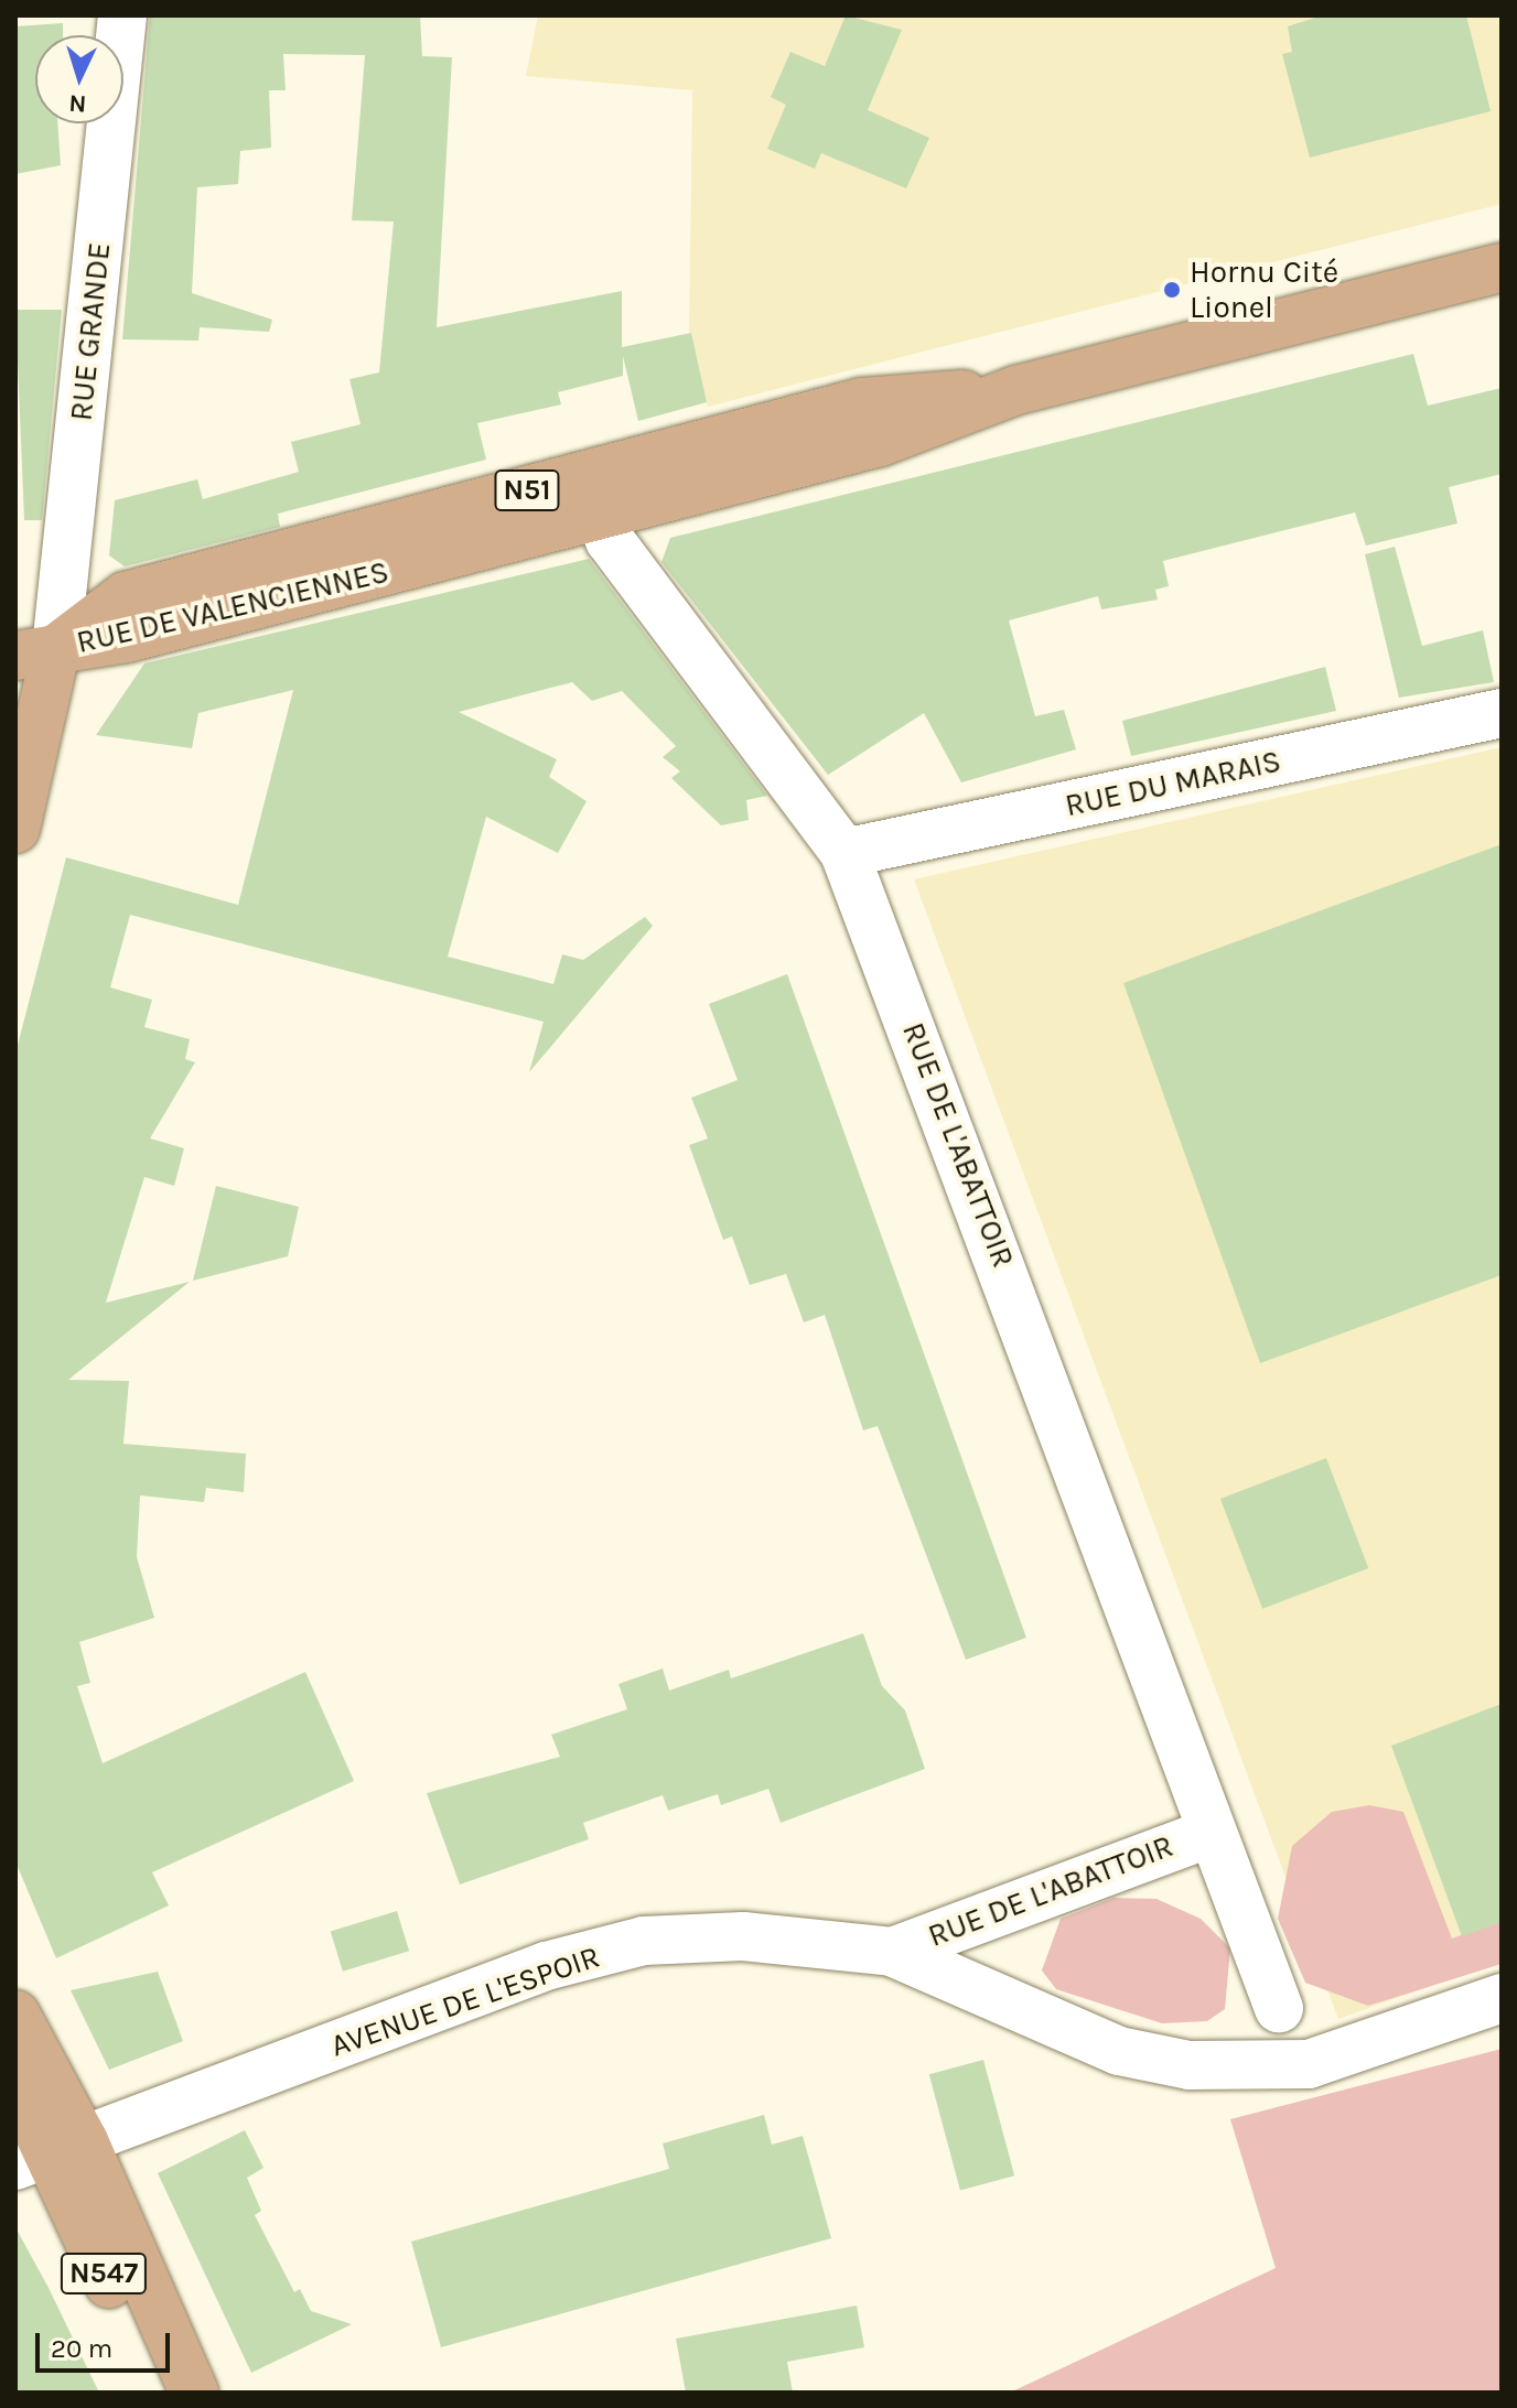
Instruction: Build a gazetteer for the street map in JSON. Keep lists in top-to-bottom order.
{
  "streets": {
    "main road": ["N51", "RUE DE VALENCIENNES", "N547"],
    "street": [
      "RUE GRANDE",
      "RUE DU MARAIS",
      "RUE DE L'ABATTOIR",
      "AVENUE DE L'ESPOIR"
    ]
  },
  "crossings": [
    ["RUE GRANDE", "RUE DE VALENCIENNES"],
    ["RUE DE VALENCIENNES", "RUE DE L'ABATTOIR"],
    ["RUE DU MARAIS", "RUE DE L'ABATTOIR"],
    ["RUE DE L'ABATTOIR", "AVENUE DE L'ESPOIR"],
    ["AVENUE DE L'ESPOIR", "N547"]
  ],
  "places": ["Hornu Cité Lionel"],
  "scale_bar": "20 m",
  "north": "bottom"
}
